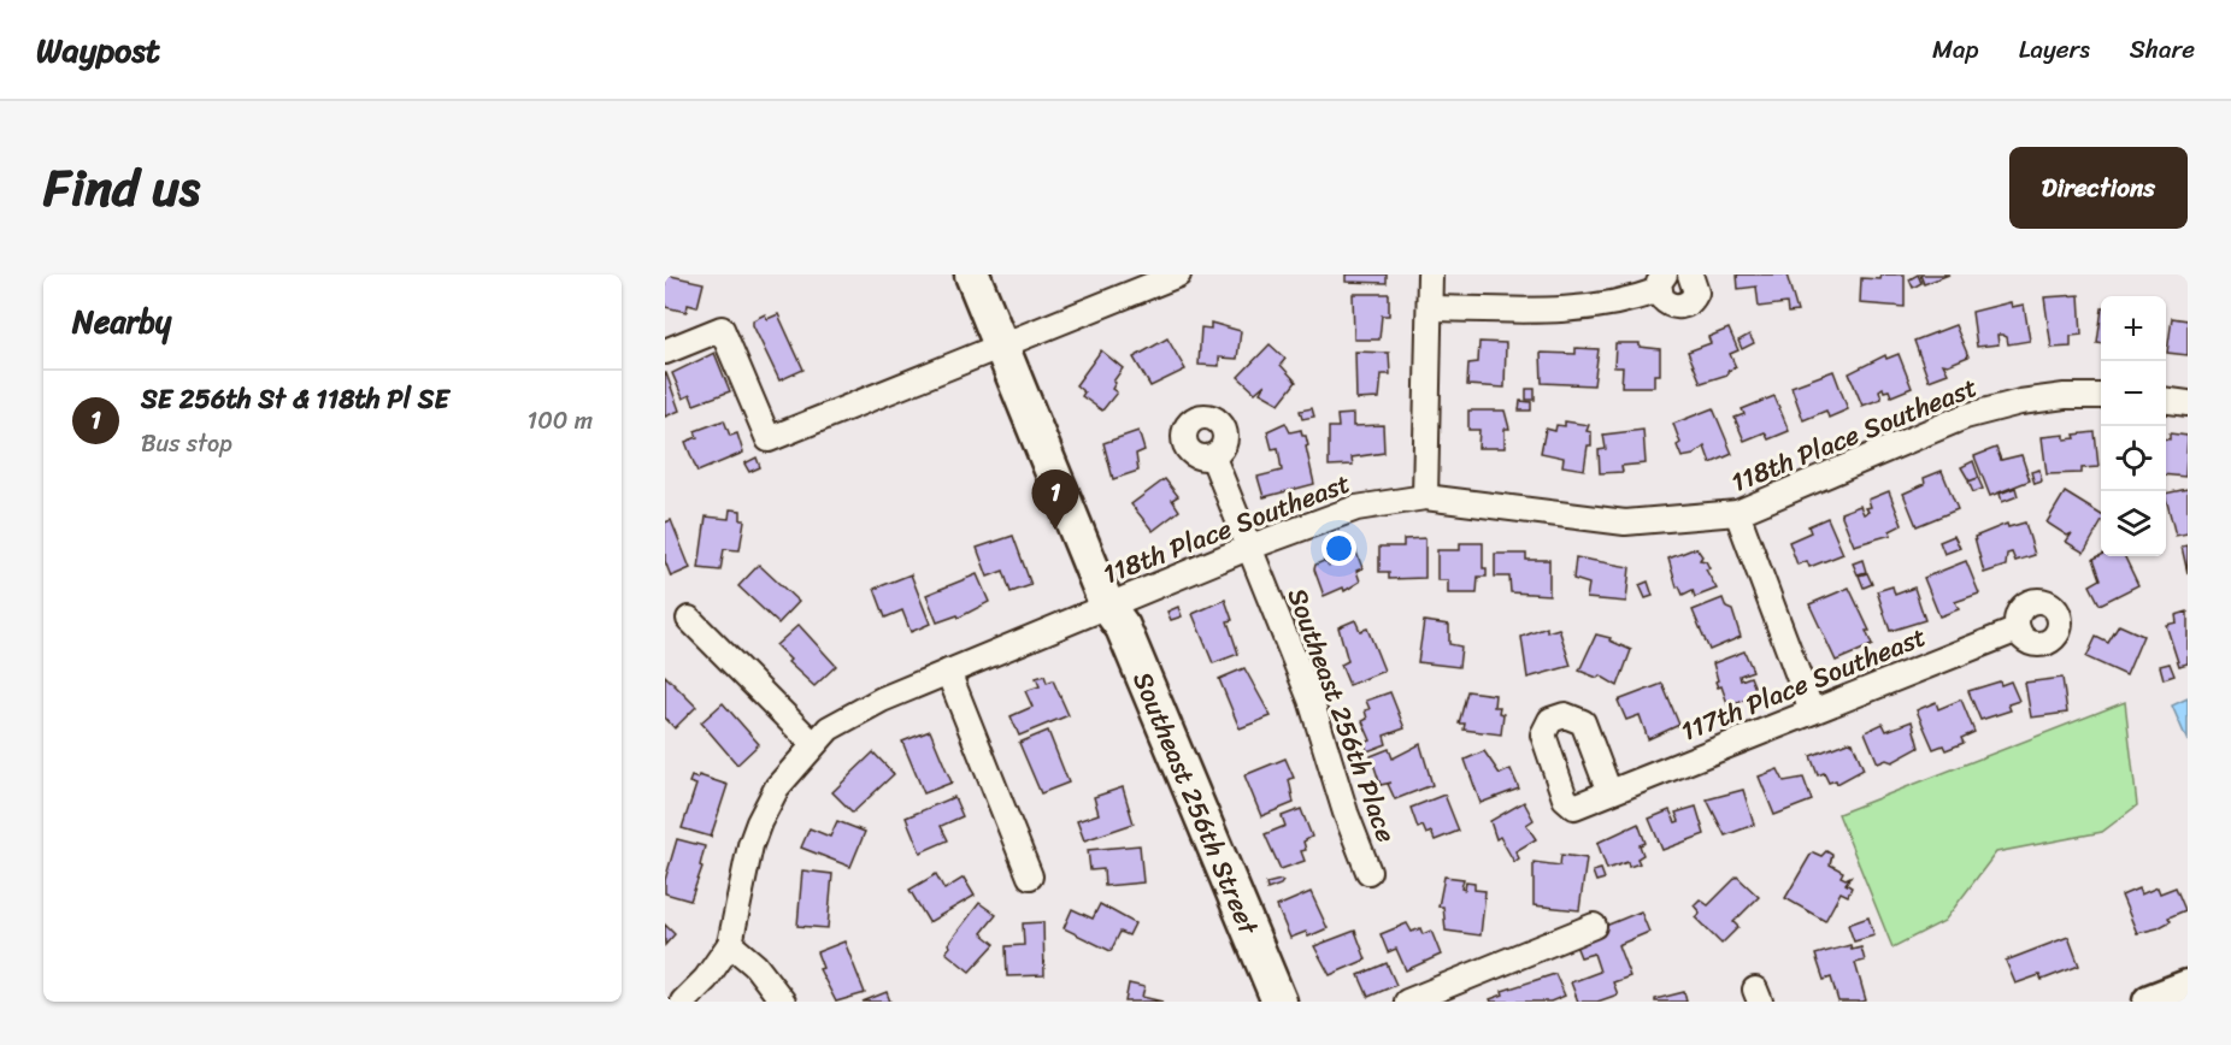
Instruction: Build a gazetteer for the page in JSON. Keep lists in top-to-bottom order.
{
  "streets": {
    "main road": ["Southeast 256th Street"],
    "street": ["118th Place Southeast", "117th Place Southeast", "Southeast 256th Place"]
  },
  "crossings": [
    ["118th Place Southeast", "Southeast 256th Place"],
    ["118th Place Southeast", "Southeast 256th Street"]
  ],
  "page": {
    "header": "Waypost",
    "nav": ["Map", "Layers", "Share"],
    "title": "Find us",
    "buttons": "Directions",
    "heading": "Nearby",
    "map_buttons": ["+", "−"],
    "list": [
      {
        "mark": "1",
        "name": "SE 256th St & 118th Pl SE",
        "note": "Bus stop",
        "value": "100 m"
      }
    ],
    "pins": "1"
  }
}
